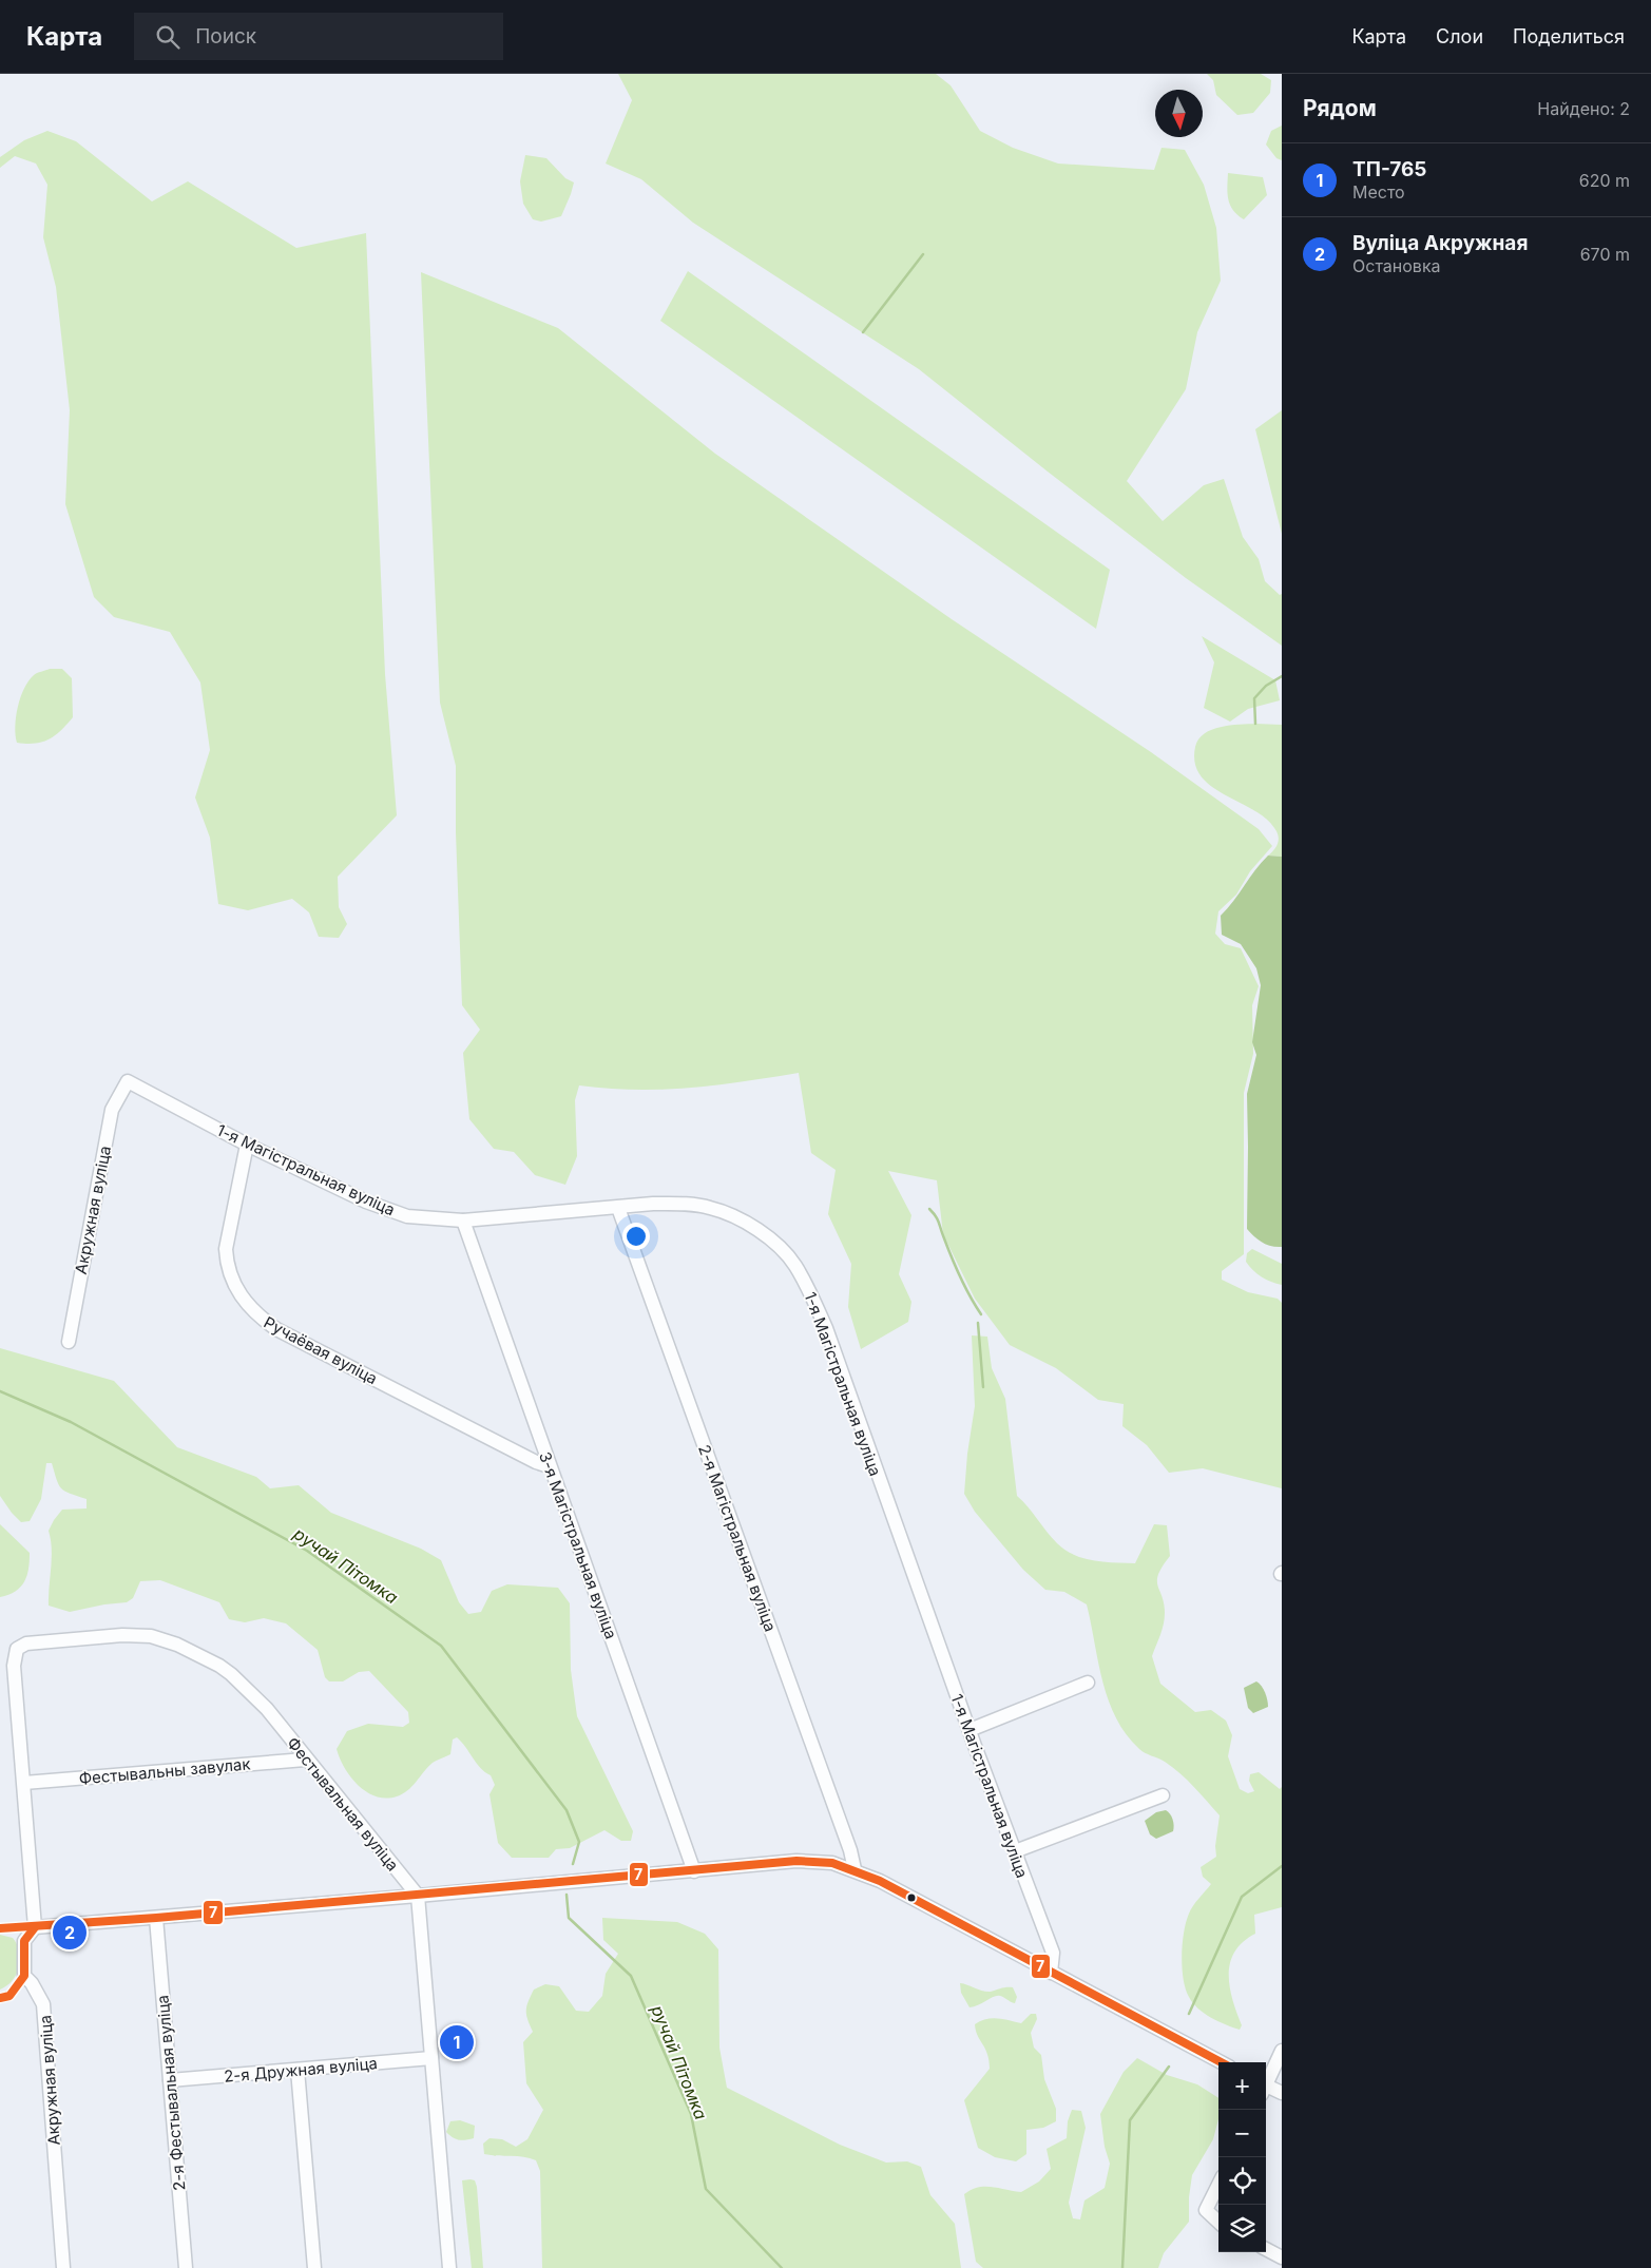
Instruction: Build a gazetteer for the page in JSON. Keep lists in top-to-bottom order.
{
  "streets": {
    "street": [
      "1-я Магістральная вуліца",
      "Акружная вуліца",
      "Ручаёвая вуліца",
      "2-я Магістральная вуліца",
      "3-я Магістральная вуліца",
      "Фестывальны завулак",
      "Фестывальная вуліца",
      "2-я Дружная вуліца",
      "2-я Фестывальная вуліца"
    ]
  },
  "crossings": [
    ["1-я Магістральная вуліца", "Акружная вуліца"],
    ["1-я Магістральная вуліца", "Ручаёвая вуліца"],
    ["1-я Магістральная вуліца", "2-я Магістральная вуліца"],
    ["1-я Магістральная вуліца", "3-я Магістральная вуліца"],
    ["Акружная вуліца", "Фестывальны завулак"],
    ["Акружная вуліца", "Фестывальная вуліца"],
    ["Ручаёвая вуліца", "3-я Магістральная вуліца"],
    ["Фестывальны завулак", "Фестывальная вуліца"],
    ["2-я Дружная вуліца", "2-я Фестывальная вуліца"]
  ],
  "water": ["ручай Пітомка"],
  "lines": ["transit line 7"],
  "north": "bottom",
  "page": {
    "header": "Карта",
    "search": "Поиск",
    "nav": ["Карта", "Слои", "Поделиться"],
    "heading": ["Рядом", "Найдено: 2"],
    "list": [
      {
        "mark": "1",
        "name": "ТП-765",
        "note": "Место",
        "value": "620 m"
      },
      {
        "mark": "2",
        "name": "Вуліца Акружная",
        "note": "Остановка",
        "value": "670 m"
      }
    ],
    "pins": ["2", "1"],
    "map_buttons": ["+", "−"]
  }
}
